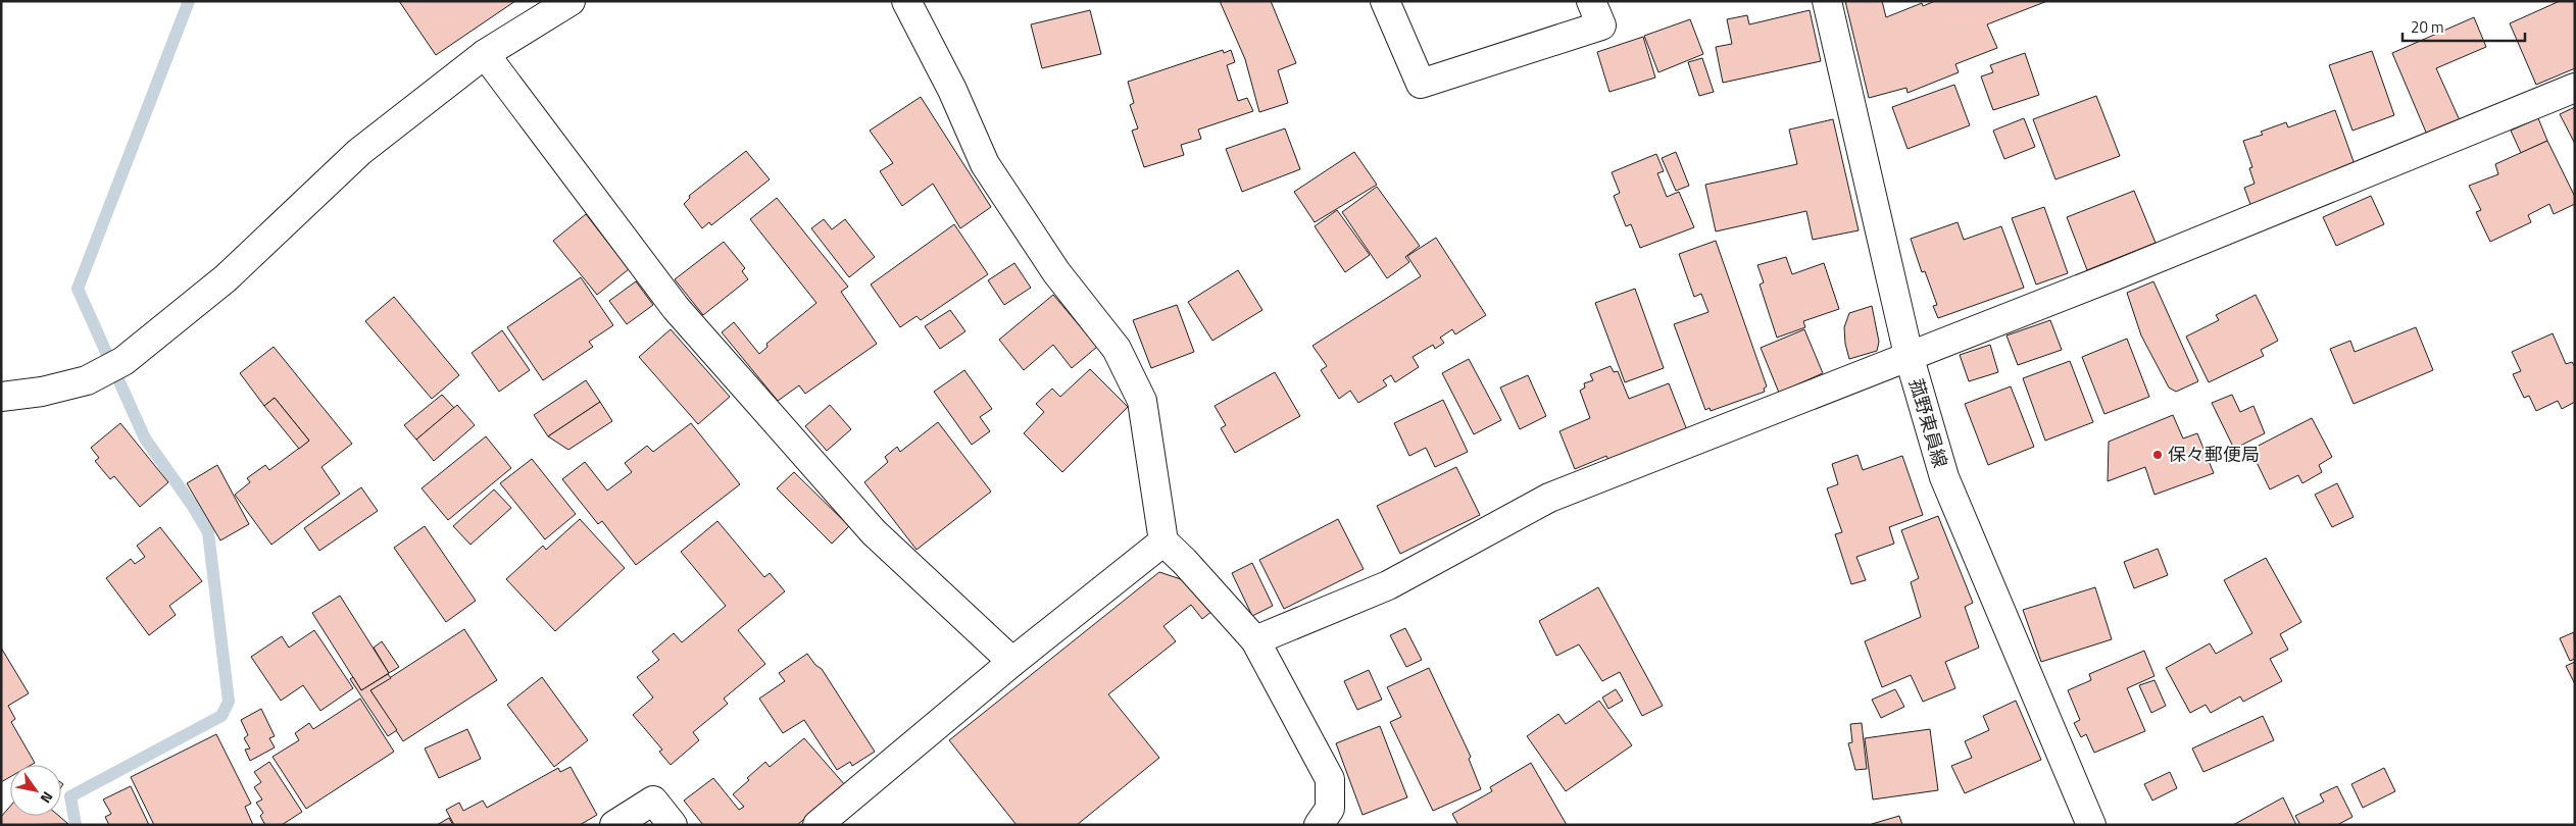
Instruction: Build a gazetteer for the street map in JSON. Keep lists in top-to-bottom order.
{
  "streets": {
    "street": ["菰野東員線"]
  },
  "places": ["保々郵便局"],
  "scale_bar": "20 m",
  "north": "bottom right"
}
